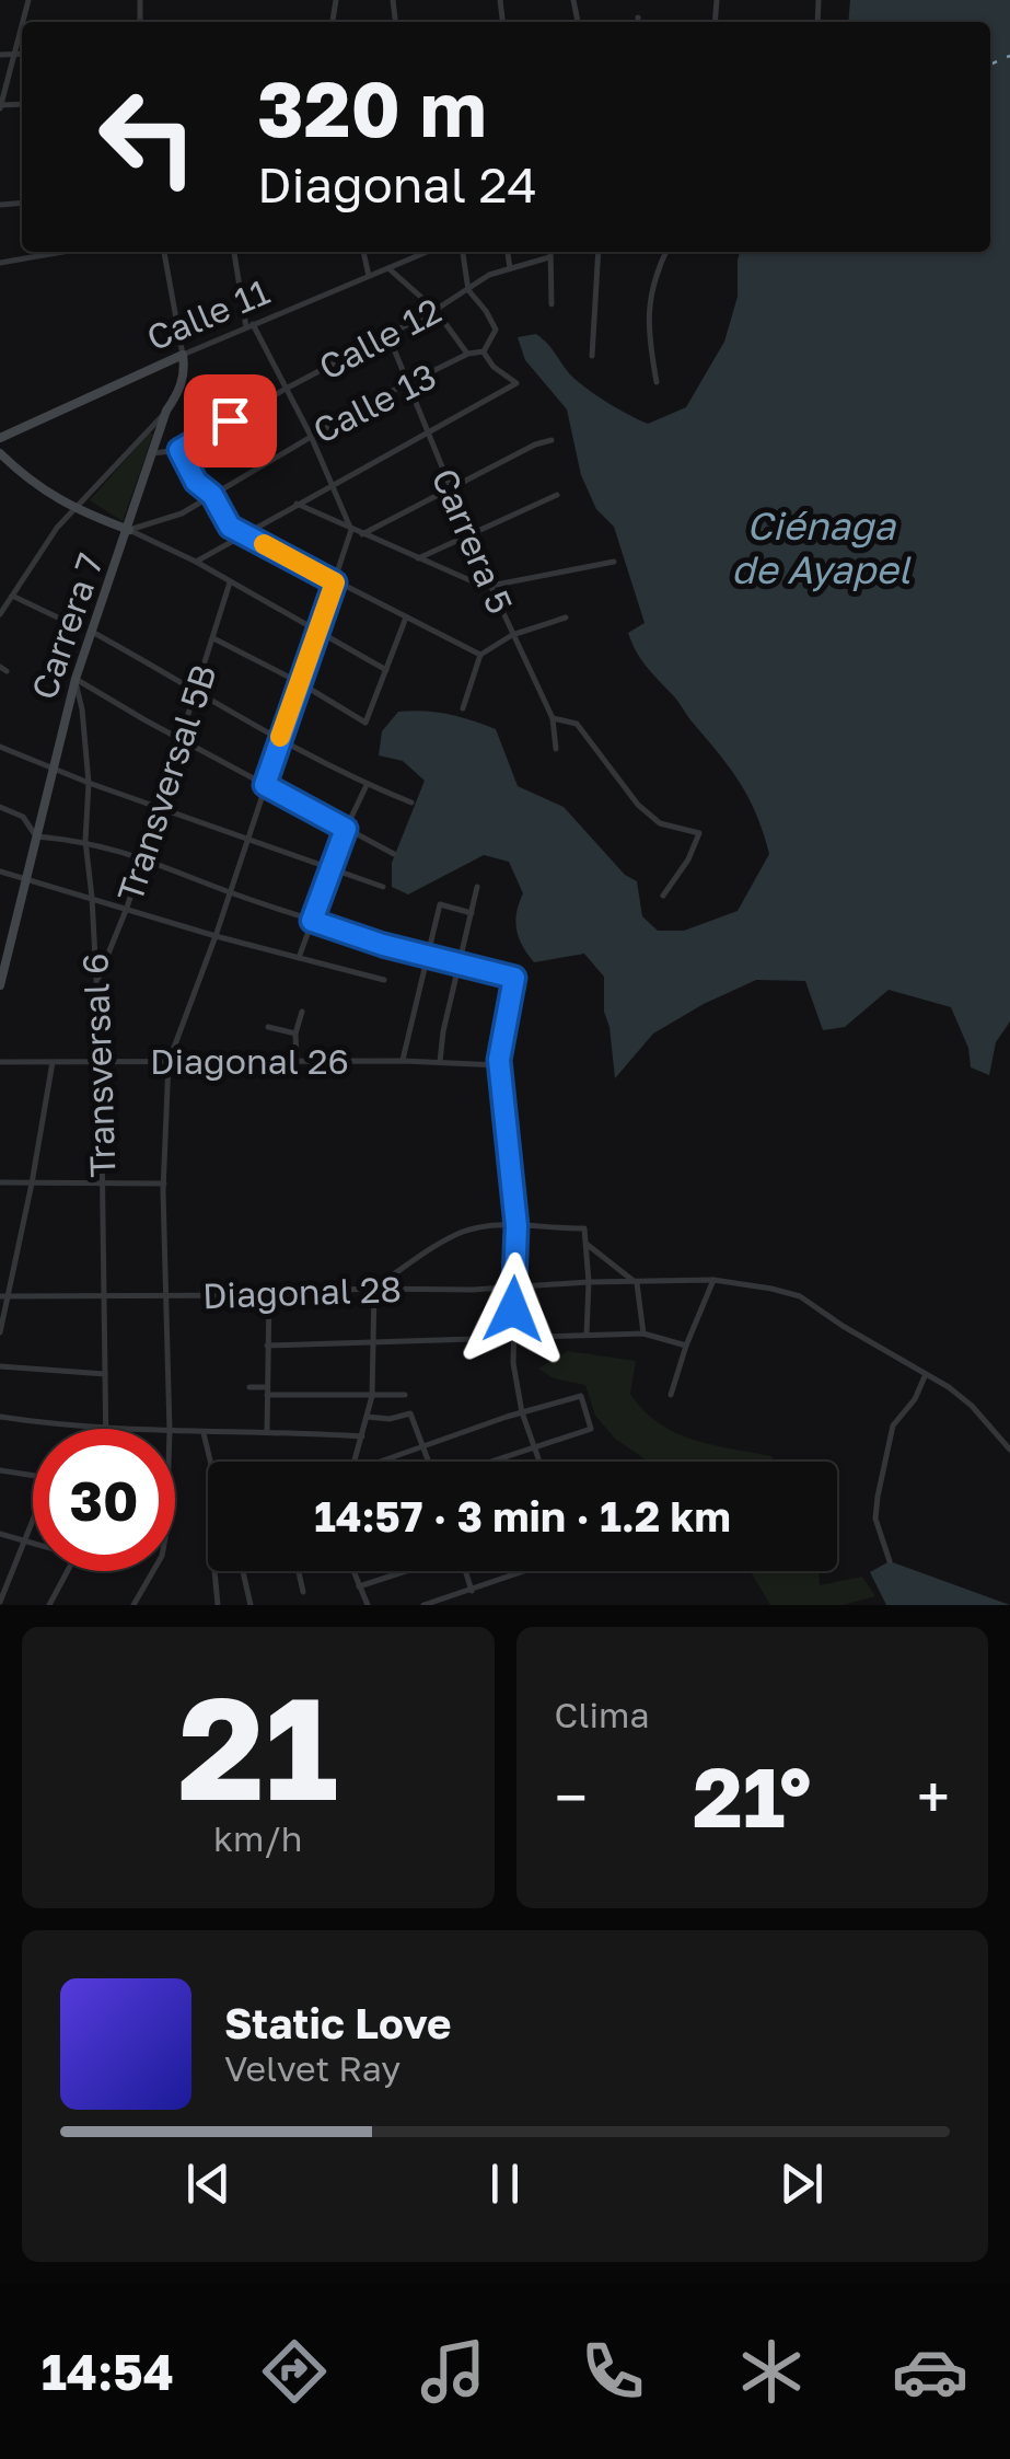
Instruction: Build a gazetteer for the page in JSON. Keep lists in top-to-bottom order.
{
  "streets": {
    "main road": ["Calle 11", "Carrera 7"],
    "street": [
      "Calle 12",
      "Calle 13",
      "Carrera 5",
      "Transversal 5B",
      "Diagonal 26",
      "Transversal 6",
      "Diagonal 28"
    ]
  },
  "crossings": [
    ["Calle 11", "Carrera 7"],
    ["Calle 12", "Carrera 5"],
    ["Calle 12", "Carrera 7"],
    ["Calle 13", "Carrera 5"],
    ["Calle 13", "Carrera 7"],
    ["Carrera 7", "Transversal 6"],
    ["Transversal 5B", "Transversal 6"],
    ["Diagonal 26", "Transversal 6"],
    ["Transversal 6", "Diagonal 28"]
  ],
  "water": ["Ciénaga de Ayapel"],
  "page": {
    "turn": ["320 m", "Diagonal 24"],
    "limit": "30",
    "trip": "14:57 · 3 min · 1.2 km",
    "tile": [
      ["21", "km/h"],
      "Clima"
    ],
    "heat": ["−", "21°", "+"],
    "song": ["Static Love", "Velvet Ray"],
    "tabs": "14:54"
  }
}
